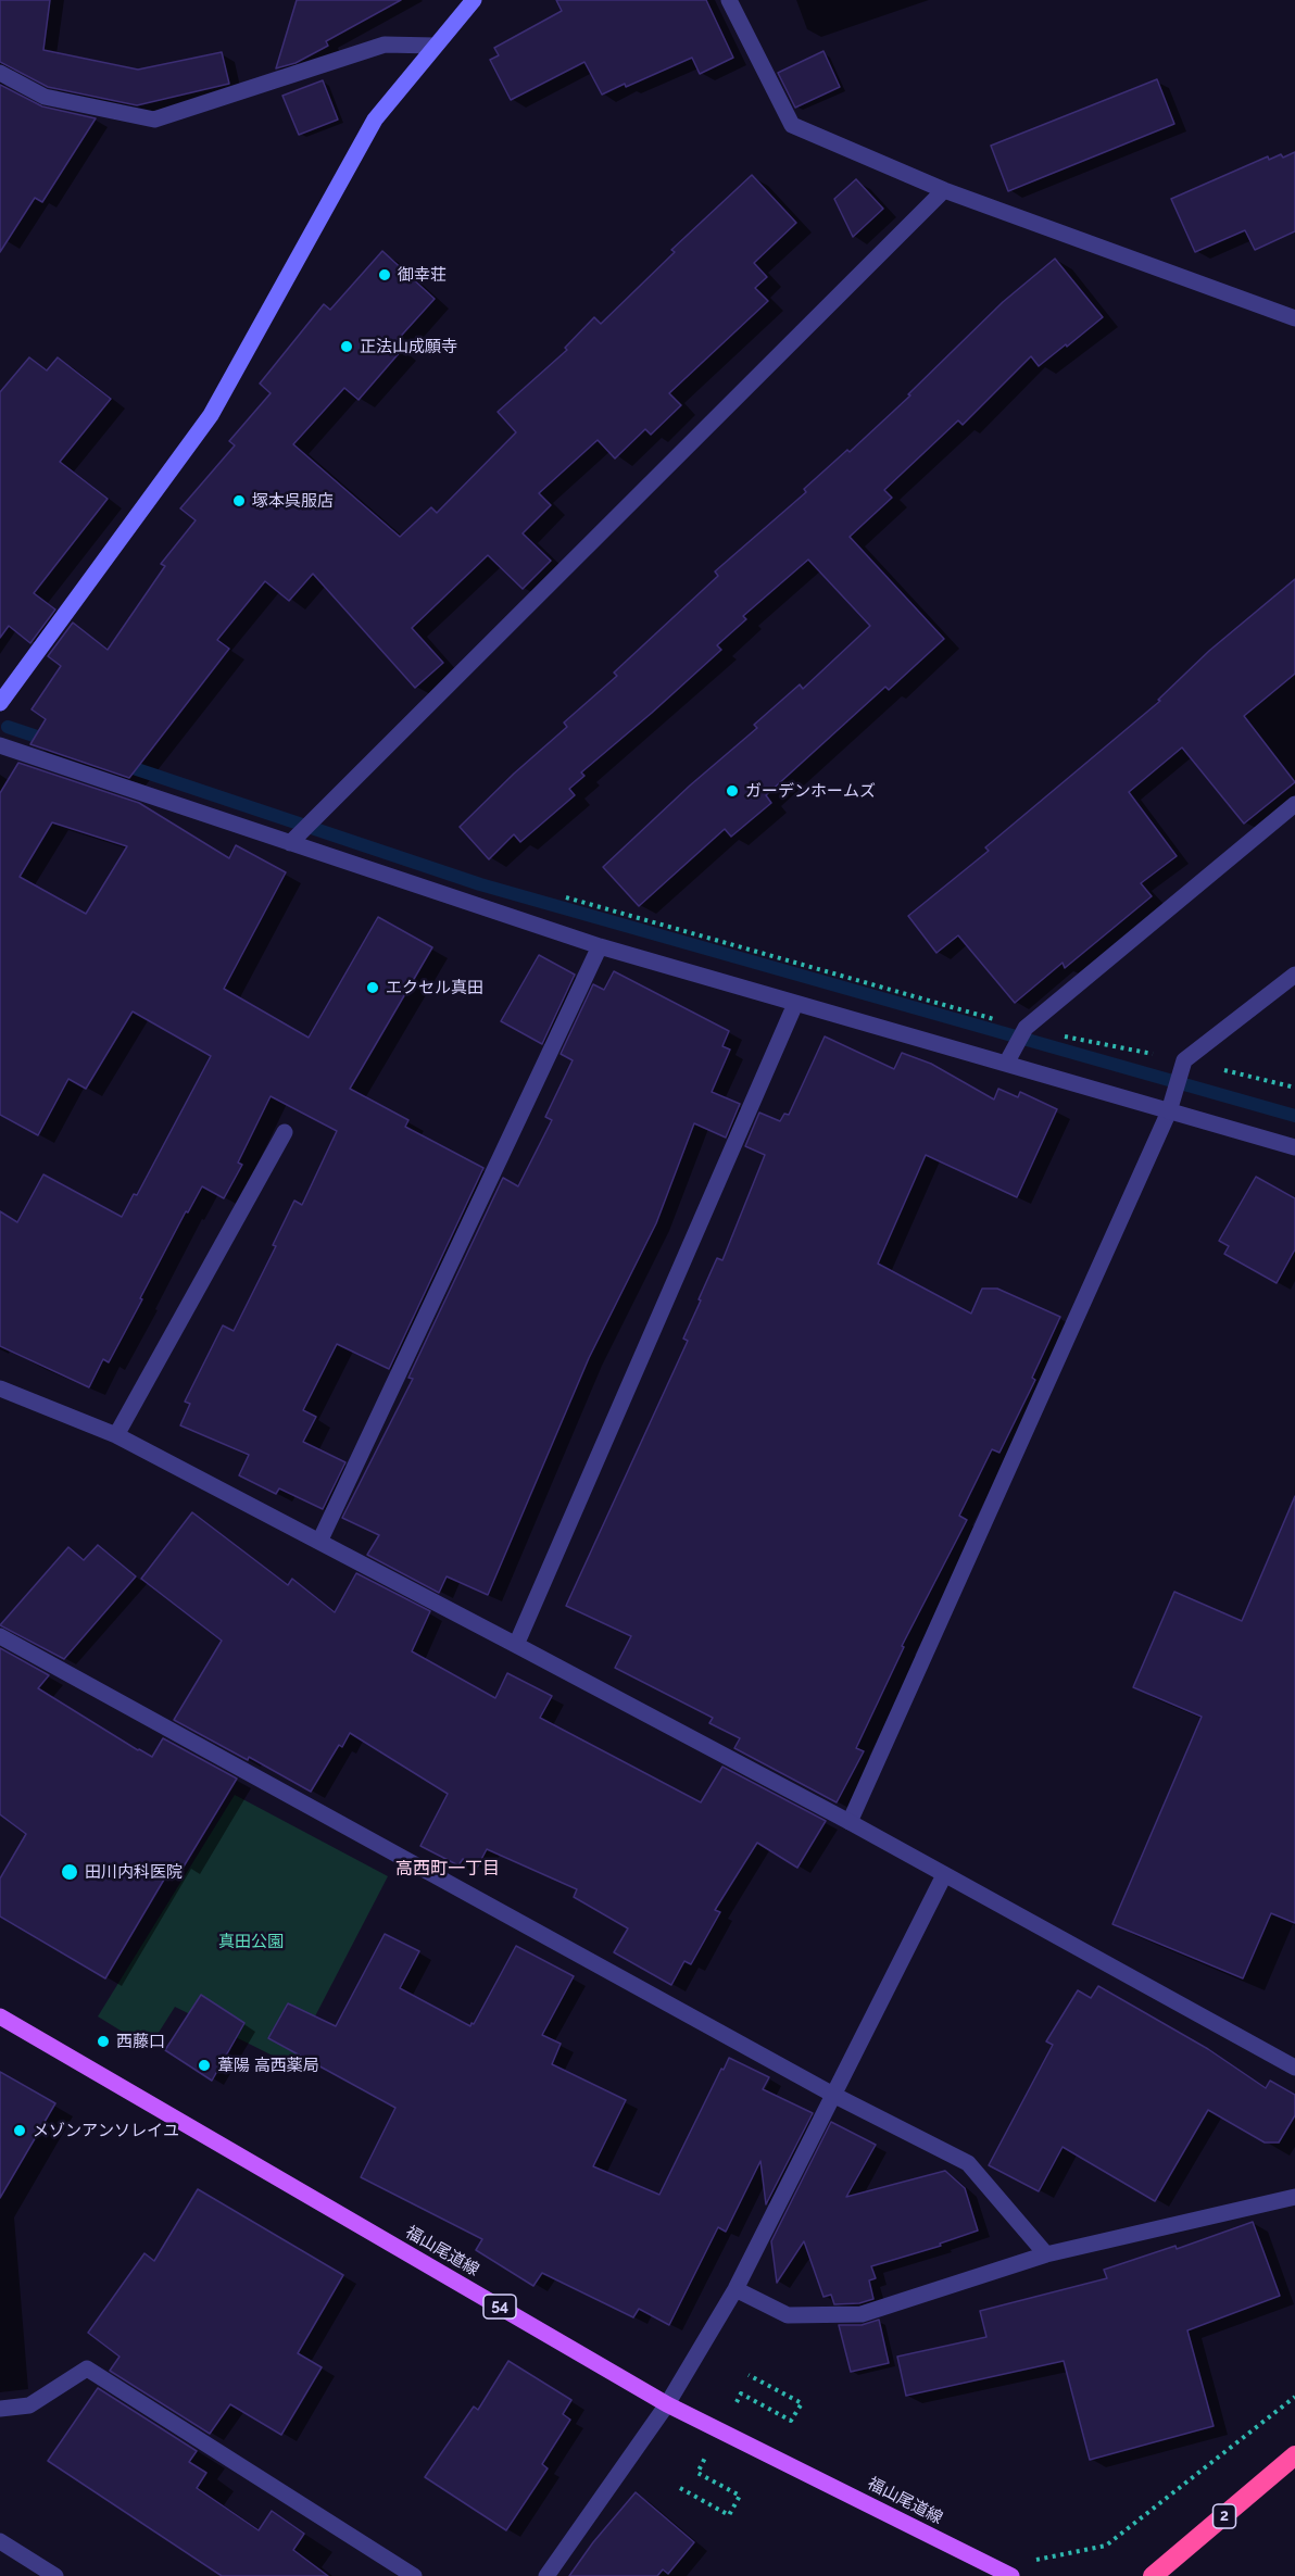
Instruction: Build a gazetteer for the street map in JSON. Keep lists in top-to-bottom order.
{
  "streets": {
    "highway": ["2"],
    "main road": ["福山尾道線", "54"]
  },
  "districts": ["高西町一丁目"],
  "parks": ["真田公園"],
  "places": [
    "御幸荘",
    "正法山成願寺",
    "塚本呉服店",
    "ガーデンホームズ",
    "エクセル真田",
    "田川内科医院",
    "西藤口",
    "葦陽 高西薬局",
    "メゾンアンソレイユ"
  ]
}
